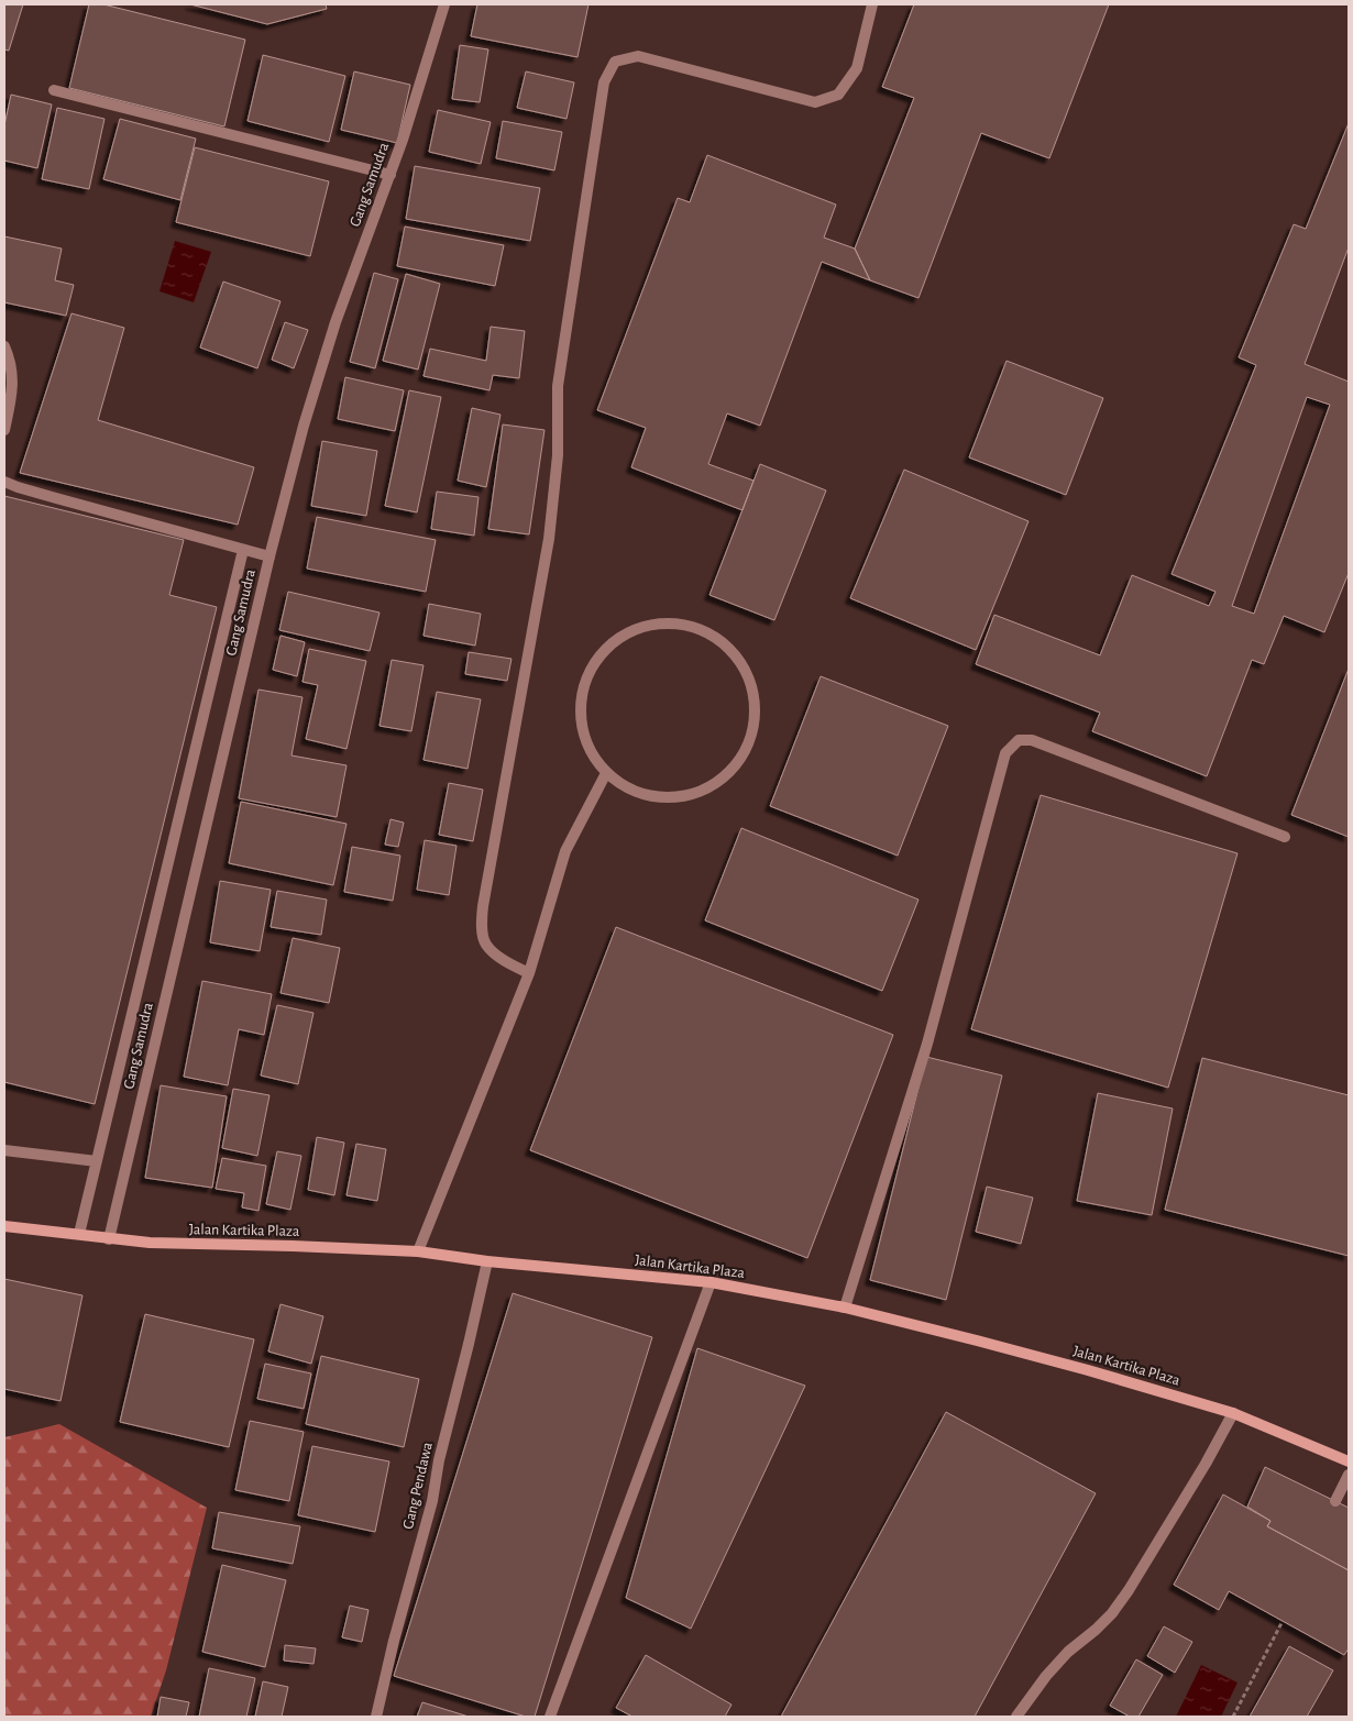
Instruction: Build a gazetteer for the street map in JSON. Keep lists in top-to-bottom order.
{
  "streets": {
    "main road": ["Jalan Kartika Plaza"],
    "street": ["Gang Samudra", "Gang Pendawa"]
  },
  "crossings": [
    ["Gang Samudra", "Jalan Kartika Plaza"],
    ["Jalan Kartika Plaza", "Gang Pendawa"]
  ]
}
